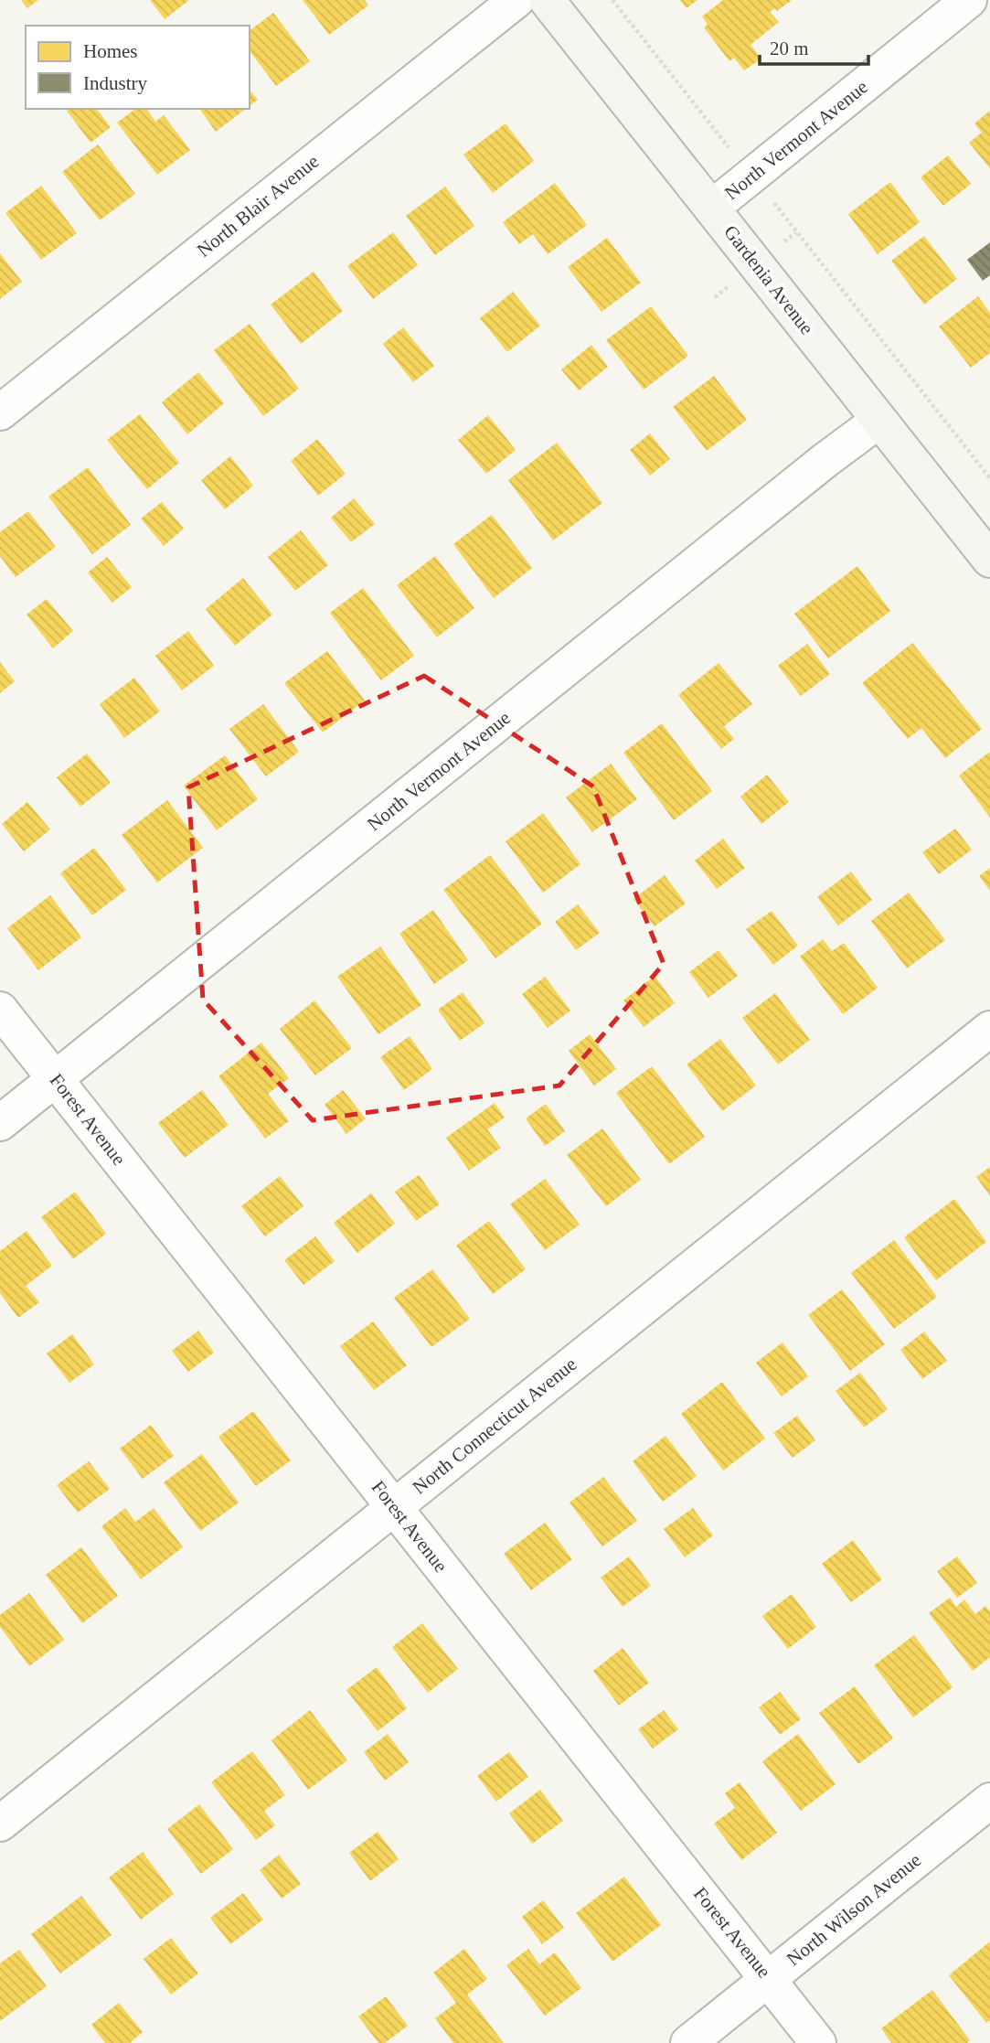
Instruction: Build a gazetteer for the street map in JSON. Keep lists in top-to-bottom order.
{
  "streets": {
    "street": [
      "North Vermont Avenue",
      "North Blair Avenue",
      "Gardenia Avenue",
      "Forest Avenue",
      "North Connecticut Avenue",
      "North Wilson Avenue"
    ]
  },
  "crossings": [
    ["North Vermont Avenue", "Gardenia Avenue"],
    ["North Vermont Avenue", "Forest Avenue"],
    ["Forest Avenue", "North Connecticut Avenue"],
    ["Forest Avenue", "North Wilson Avenue"]
  ],
  "legend": ["Homes", "Industry"],
  "scale_bar": "20 m"
}
